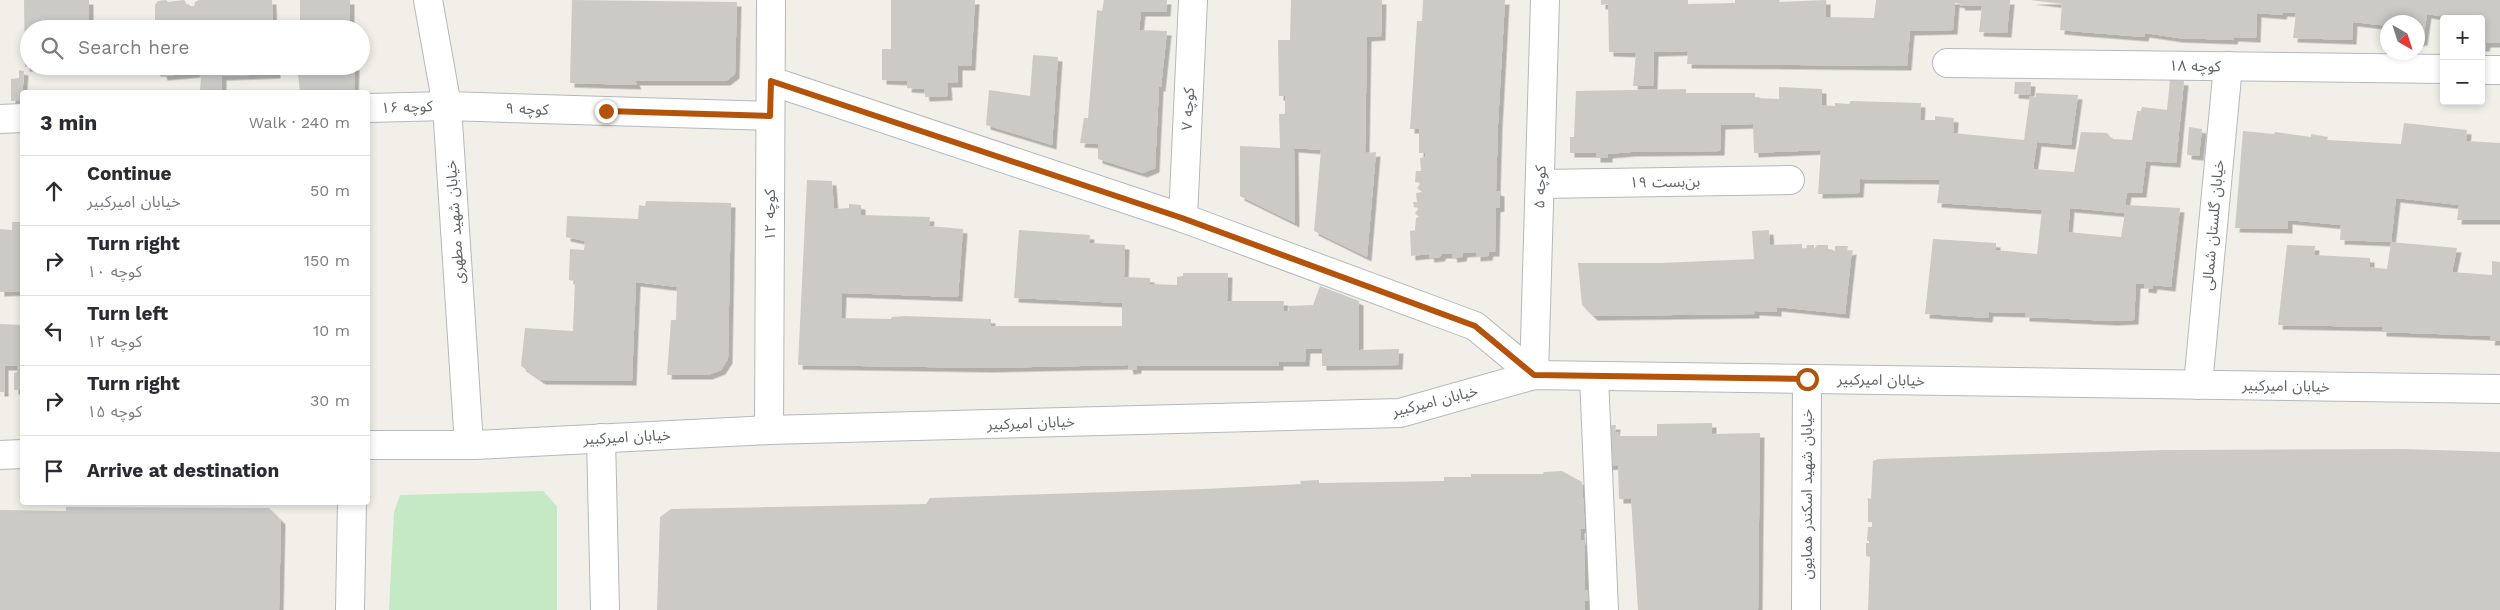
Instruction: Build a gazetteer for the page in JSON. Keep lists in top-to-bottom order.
{
  "streets": {
    "street": [
      "کوچه ۱۸",
      "کوچه ۱۶",
      "کوچه ۹",
      "کوچه ۷",
      "بن‌بست ۱۹",
      "کوچه ۵",
      "کوچه ۱۲",
      "خیابان شهید مطهری",
      "خیابان گلستان شمالی",
      "خیابان امیرکبیر",
      "خیابان شهید اسکندر همایون"
    ]
  },
  "crossings": [
    ["کوچه ۱۸", "خیابان گلستان شمالی"],
    ["کوچه ۱۶", "کوچه ۹"],
    ["کوچه ۱۶", "خیابان شهید مطهری"],
    ["کوچه ۹", "کوچه ۱۲"],
    ["کوچه ۹", "خیابان شهید مطهری"],
    ["بن‌بست ۱۹", "کوچه ۵"],
    ["کوچه ۵", "خیابان امیرکبیر"],
    ["کوچه ۱۲", "خیابان امیرکبیر"],
    ["خیابان شهید مطهری", "خیابان امیرکبیر"],
    ["خیابان گلستان شمالی", "خیابان امیرکبیر"],
    ["خیابان امیرکبیر", "خیابان شهید اسکندر همایون"]
  ],
  "north": "bottom right",
  "page": {
    "map_buttons": ["+", "−"],
    "search": "Search here",
    "heading": ["3 min", "Walk · 240 m"],
    "list": [
      ["Continue", "خیابان امیرکبیر", "50 m"],
      ["Turn right", "کوچه ۱۰", "150 m"],
      ["Turn left", "کوچه ۱۲", "10 m"],
      ["Turn right", "کوچه ۱۵", "30 m"],
      "Arrive at destination"
    ]
  }
}
